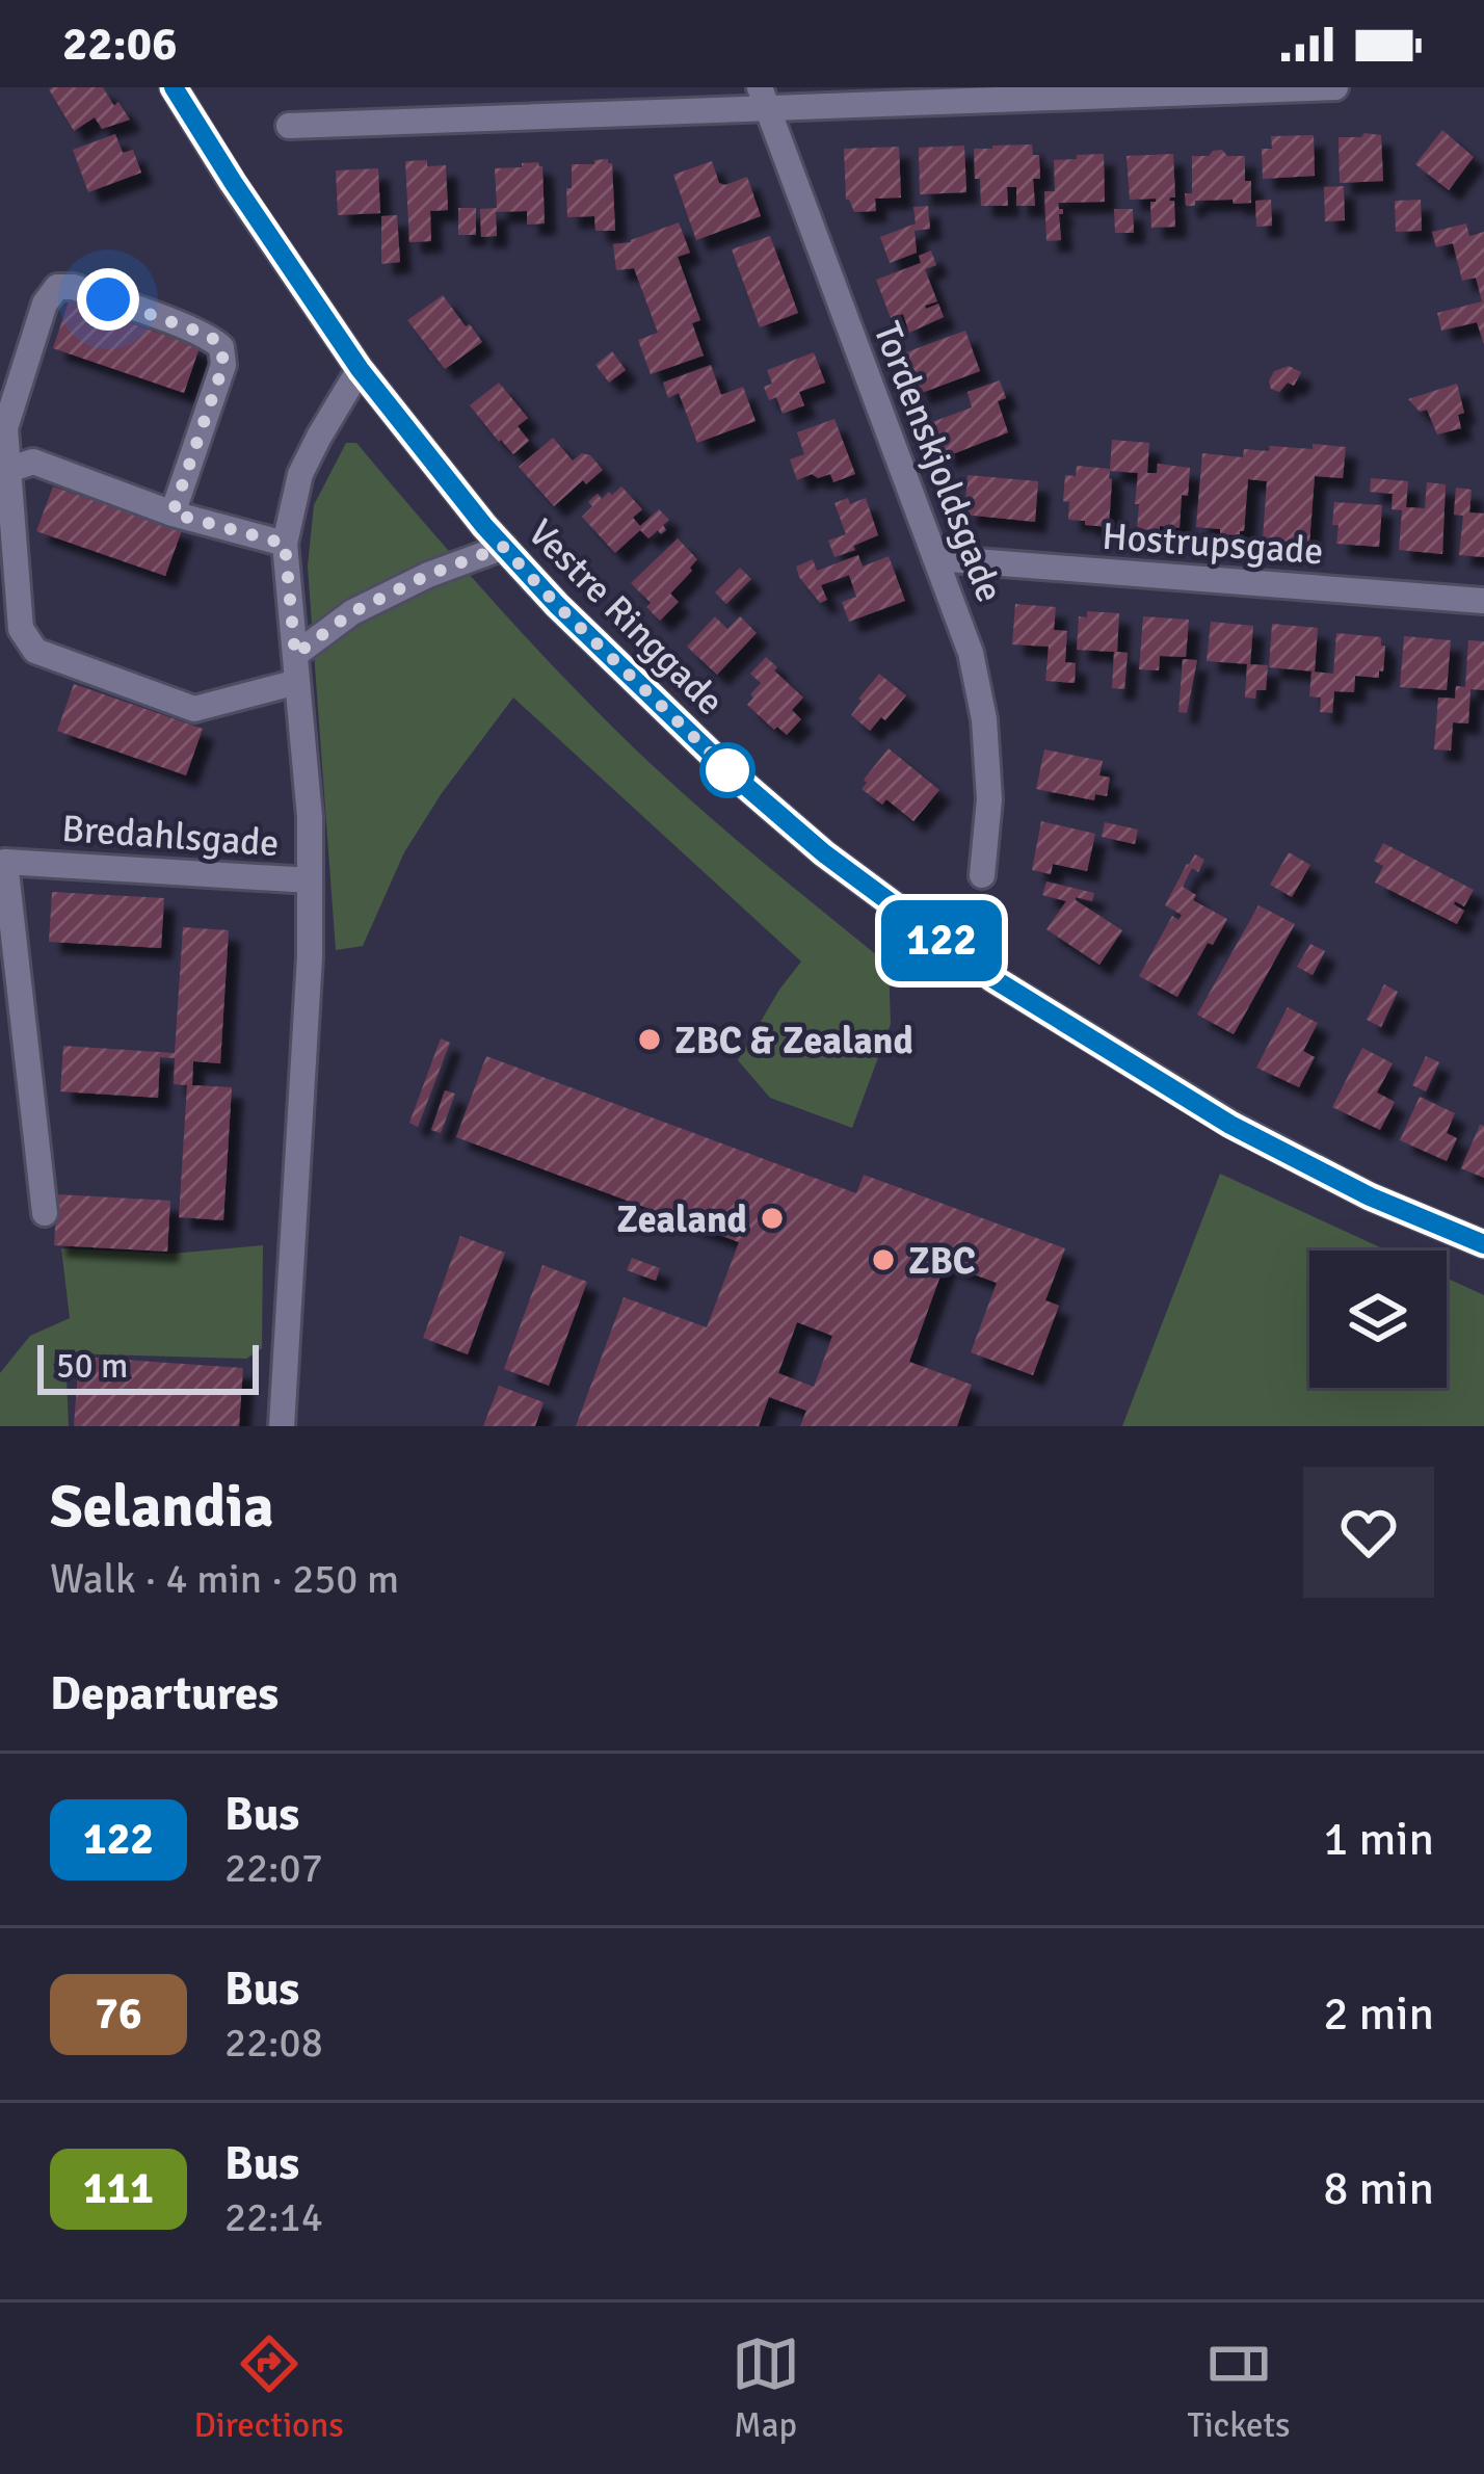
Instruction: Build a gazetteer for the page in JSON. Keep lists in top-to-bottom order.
{
  "streets": {
    "street": [
      "Tordenskjoldsgade",
      "Hostrupsgade",
      "Vestre Ringgade",
      "Bredahlsgade"
    ]
  },
  "crossings": [
    ["Tordenskjoldsgade", "Hostrupsgade"],
    ["Vestre Ringgade", "Bredahlsgade"]
  ],
  "places": ["ZBC & Zealand", "Zealand", "ZBC"],
  "lines": ["bus line 122"],
  "scale_bar": "50 m",
  "page": {
    "status": "22:06",
    "on_map": "122",
    "scale": "50 m",
    "heading": [
      ["Selandia", "Walk · 4 min · 250 m"],
      "Departures"
    ],
    "list": [
      {
        "mark": "122",
        "name": "Bus",
        "note": "22:07",
        "value": "1 min"
      },
      {
        "mark": "76",
        "name": "Bus",
        "note": "22:08",
        "value": "2 min"
      },
      {
        "mark": "111",
        "name": "Bus",
        "note": "22:14",
        "value": "8 min"
      }
    ],
    "tabs": ["Directions", "Map", "Tickets"]
  }
}
